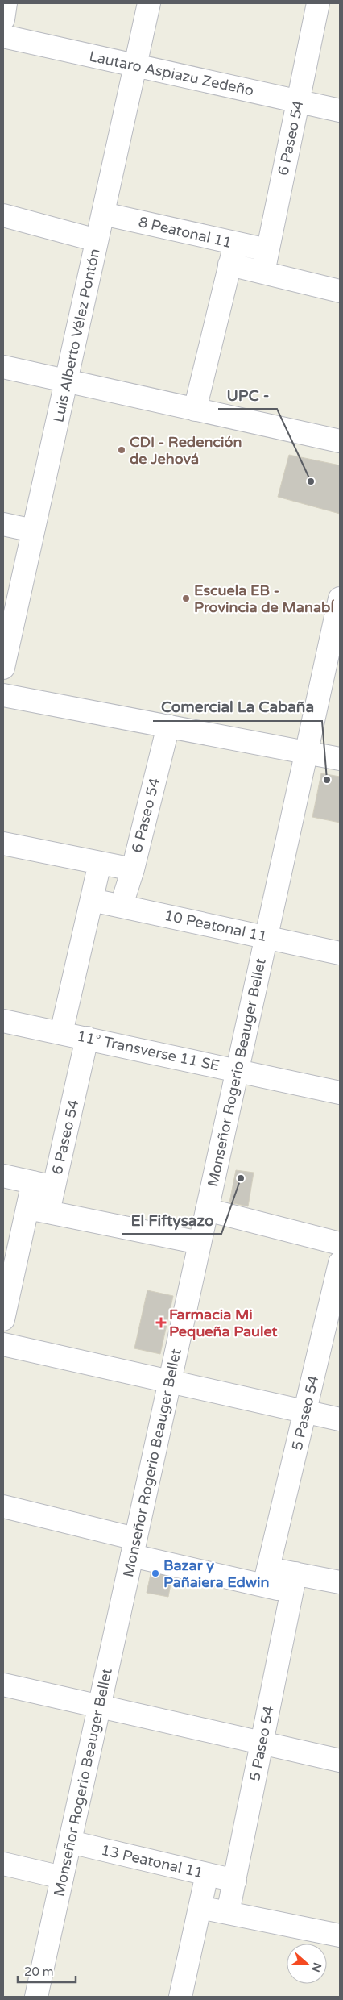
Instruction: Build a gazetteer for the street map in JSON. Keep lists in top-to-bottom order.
{
  "streets": {
    "street": [
      "Lautaro Aspiazu Zedeño",
      "6 Paseo 54",
      "8 Peatonal 11",
      "Luis Alberto Vélez Pontón",
      "10 Peatonal 11",
      "11° Transverse 11 SE",
      "Monseñor Rogerio Beauger Bellet",
      "5 Paseo 54",
      "13 Peatonal 11"
    ]
  },
  "crossings": [
    ["Lautaro Aspiazu Zedeño", "6 Paseo 54"],
    ["Lautaro Aspiazu Zedeño", "Luis Alberto Vélez Pontón"],
    ["6 Paseo 54", "8 Peatonal 11"],
    ["6 Paseo 54", "10 Peatonal 11"],
    ["6 Paseo 54", "11° Transverse 11 SE"],
    ["8 Peatonal 11", "Luis Alberto Vélez Pontón"],
    ["10 Peatonal 11", "Monseñor Rogerio Beauger Bellet"],
    ["11° Transverse 11 SE", "Monseñor Rogerio Beauger Bellet"],
    ["Monseñor Rogerio Beauger Bellet", "13 Peatonal 11"],
    ["5 Paseo 54", "13 Peatonal 11"]
  ],
  "places": {
    "other": [
      "CDI - Redención de Jehová",
      "UPC -",
      "Escuela EB - Provincia de ManabÍ",
      "Comercial La Cabaña",
      "El Fiftysazo",
      "Bazar y Pañaiera Edwin"
    ],
    "health": ["Farmacia Mi Pequeña Paulet"]
  },
  "scale_bar": "20 m",
  "north": "right"
}
